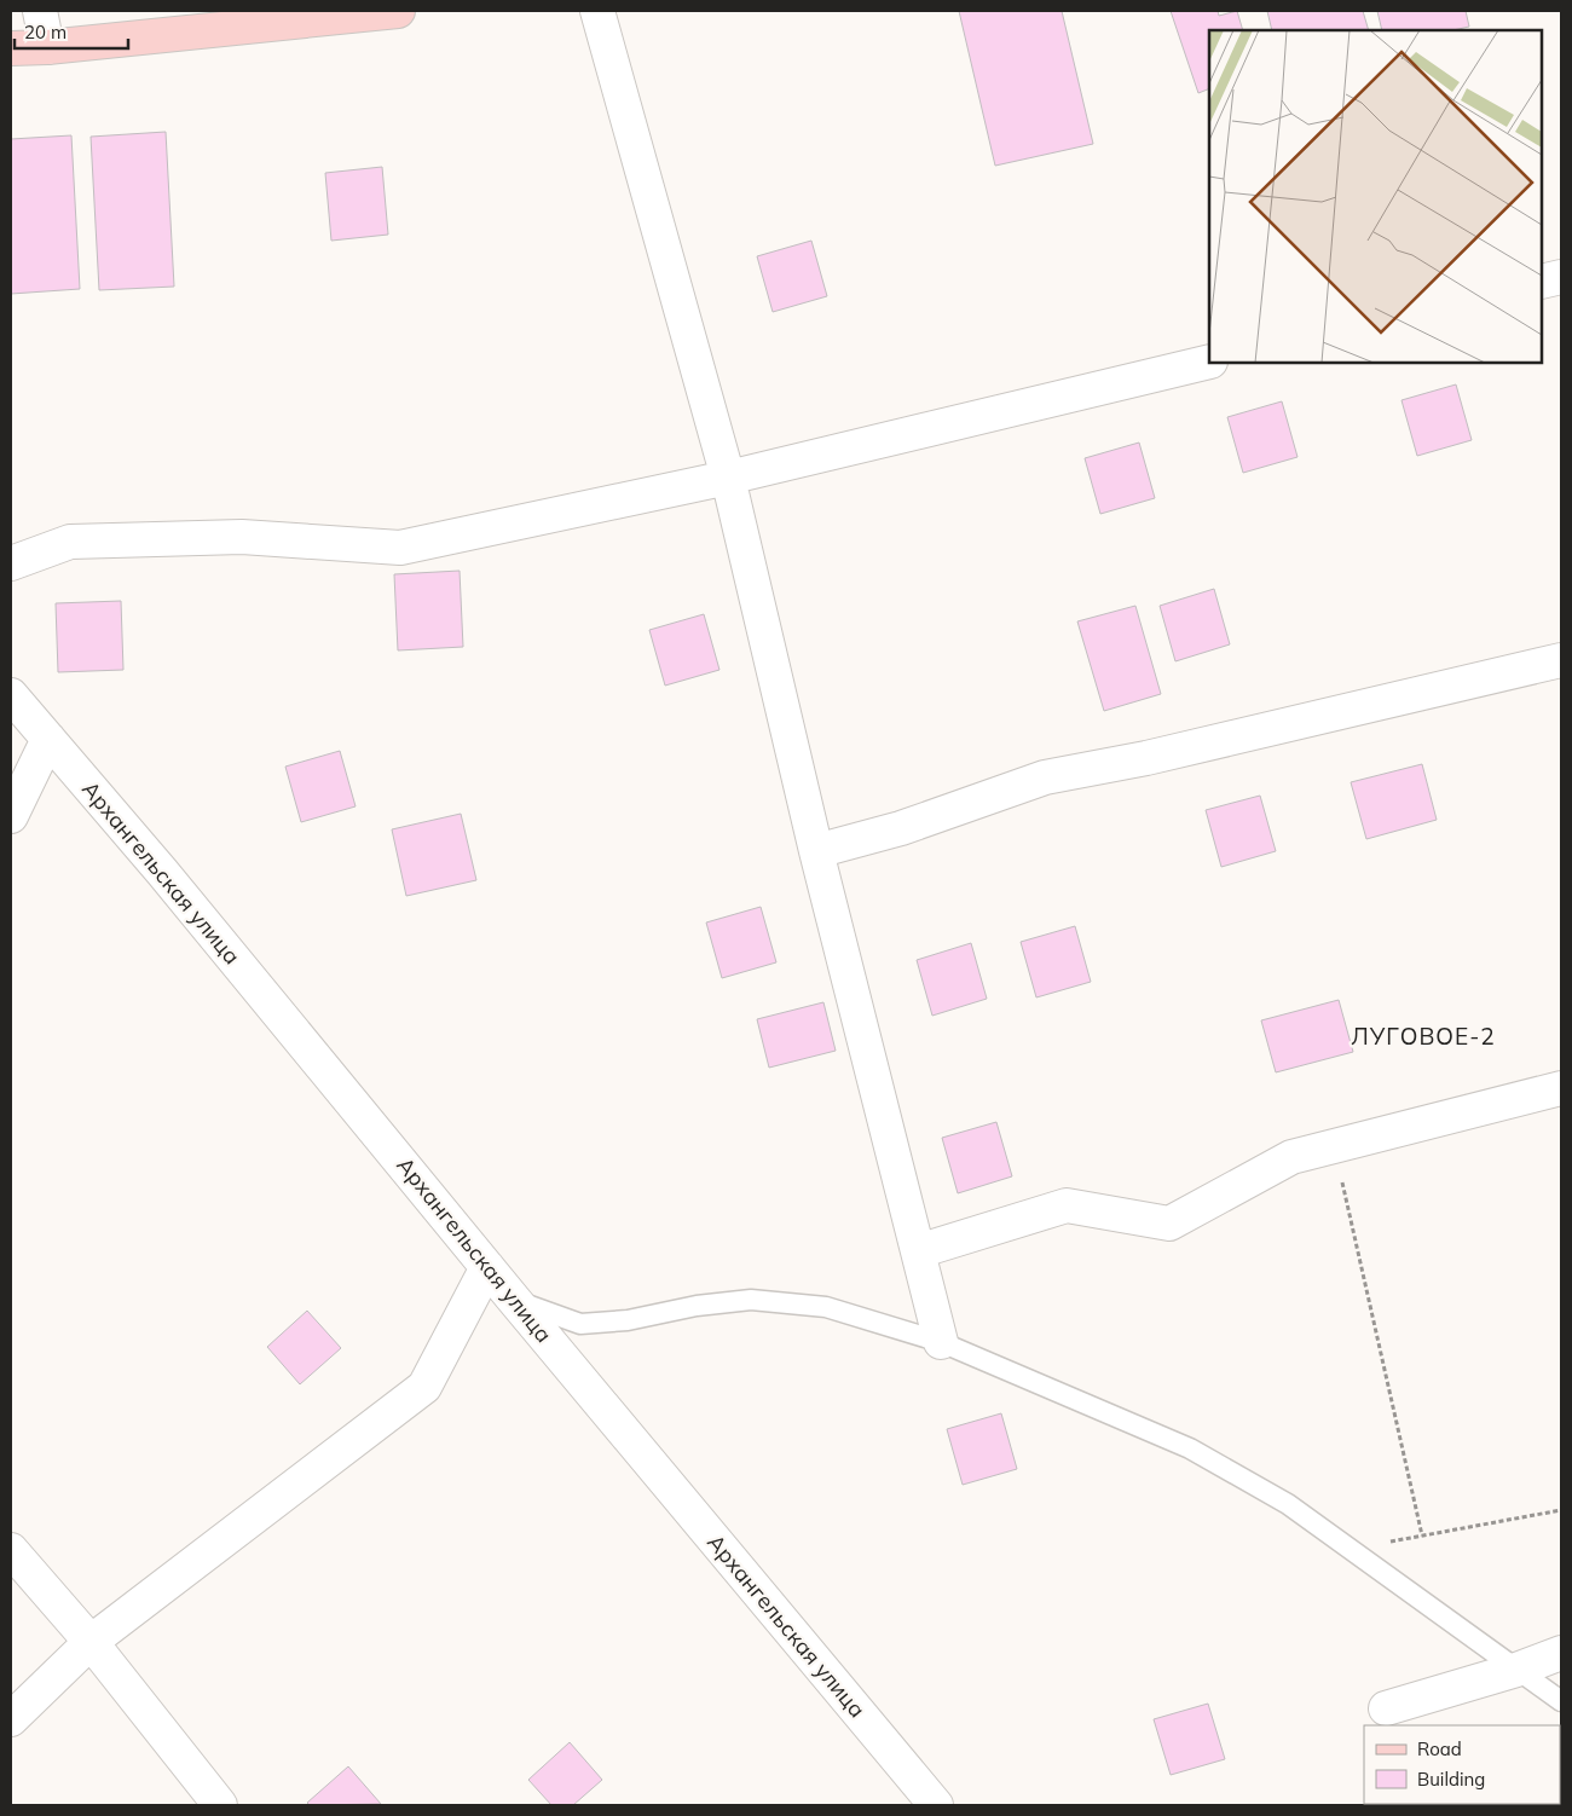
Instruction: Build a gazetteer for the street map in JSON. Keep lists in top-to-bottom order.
{
  "streets": {
    "street": ["Архангельская улица"]
  },
  "districts": ["ЛУГОВОЕ-2"],
  "legend": ["Road", "Building"],
  "scale_bar": "20 m"
}
